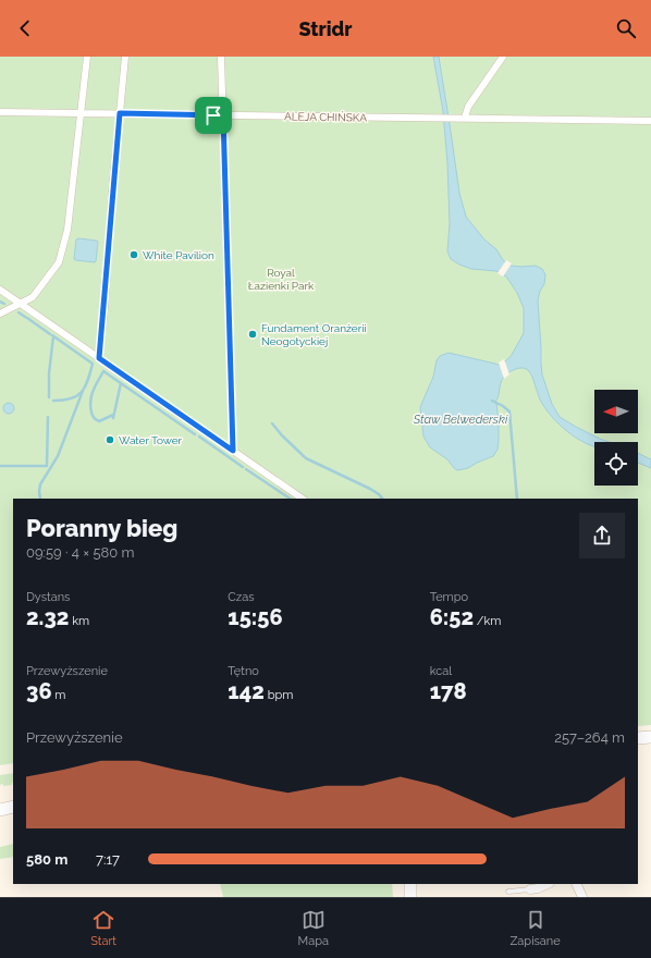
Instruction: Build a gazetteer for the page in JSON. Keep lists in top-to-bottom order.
{
  "streets": {
    "street": ["ALEJA CHIŃSKA"]
  },
  "water": ["Staw Belwederski"],
  "parks": ["Royal Łazienki Park"],
  "places": ["White Pavilion", "Fundament Oranżerii Neogotyckiej", "Water Tower"],
  "north": "left",
  "page": {
    "header": "Stridr",
    "heading": ["Poranny bieg", "09:59 · 4 × 580 m"],
    "stats": [
      ["Dystans", "2.32 km"],
      ["Czas", "15:56"],
      ["Tempo", "6:52 /km"],
      ["Przewyższenie", "36 m"],
      ["Tętno", "142 bpm"],
      ["kcal", "178"]
    ],
    "chart": ["Przewyższenie", "257–264 m"],
    "list": [
      {
        "name": "580 m",
        "note": "7:17"
      }
    ],
    "tabs": ["Start", "Mapa", "Zapisane"]
  }
}
